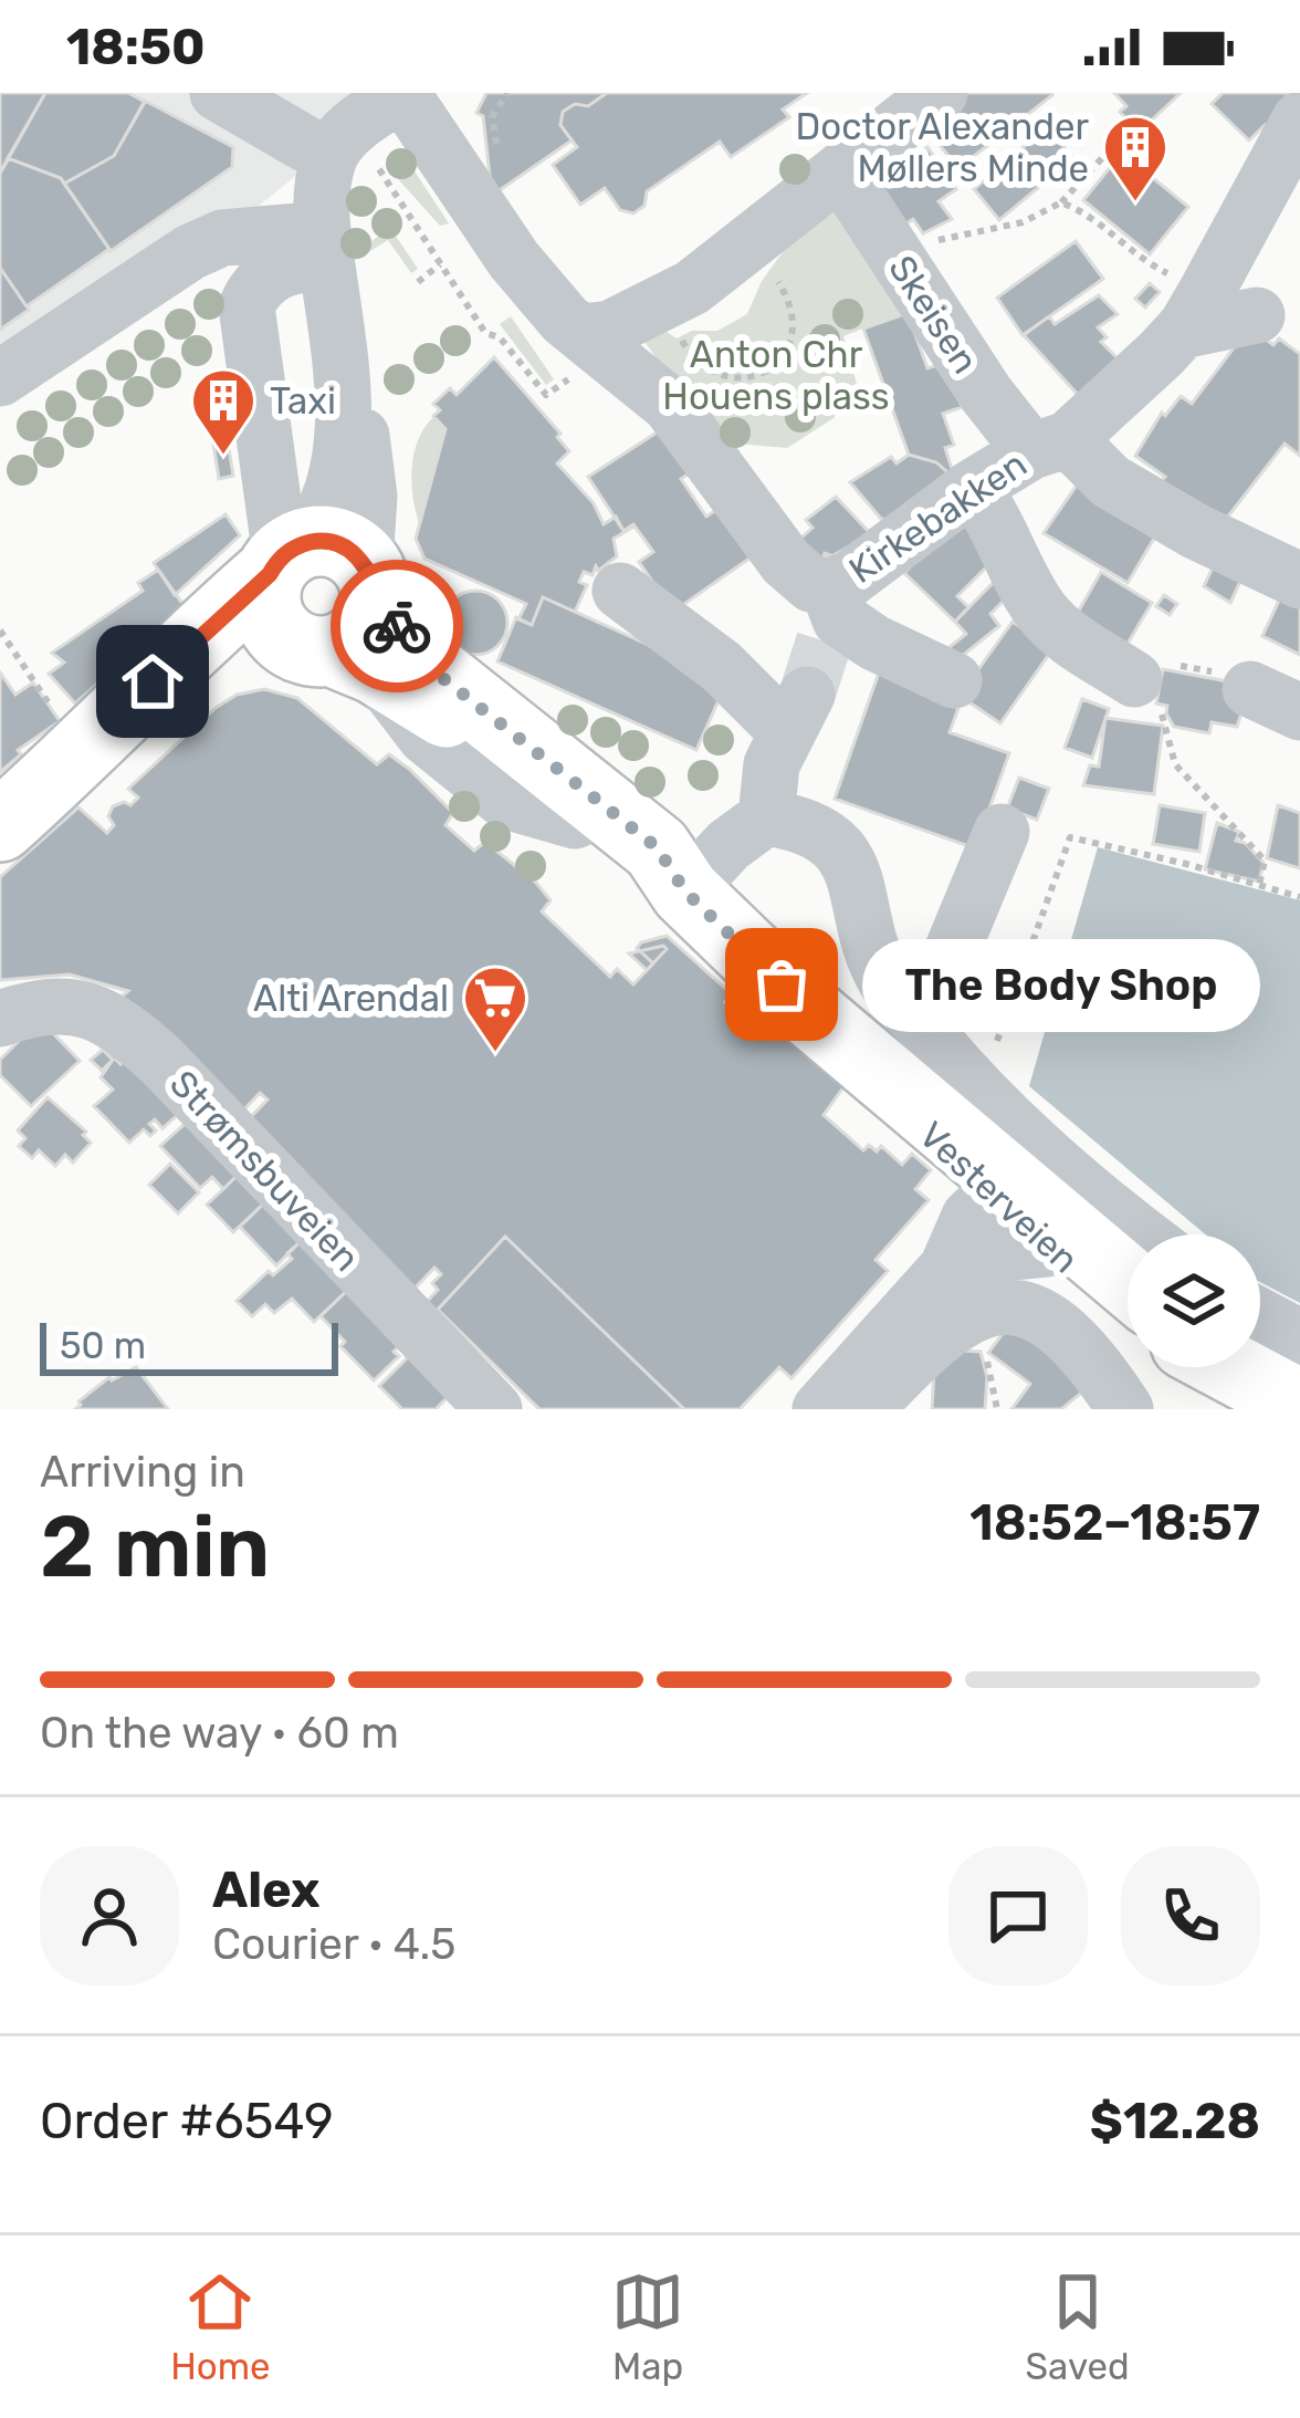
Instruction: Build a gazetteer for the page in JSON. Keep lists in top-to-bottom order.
{
  "streets": {
    "main road": ["Vesterveien"],
    "street": ["Skeisen", "Kirkebakken", "Strømsbuveien"]
  },
  "crossings": [
    ["Skeisen", "Kirkebakken"]
  ],
  "parks": ["Anton Chr Houens plass"],
  "places": {
    "building": ["Doctor Alexander Møllers Minde", "Taxi"],
    "other": ["The Body Shop"],
    "supermarket": ["Alti Arendal"]
  },
  "scale_bar": "50 m",
  "page": {
    "status": "18:50",
    "bubble": "The Body Shop",
    "scale": "50 m",
    "heading": ["2 min", "Arriving in", "18:52–18:57"],
    "panel": [
      "Alex",
      "Courier · 4.5",
      "Order #6549",
      "$12.28"
    ],
    "bar": "On the way · 60 m",
    "tabs": ["Home", "Map", "Saved"]
  }
}
